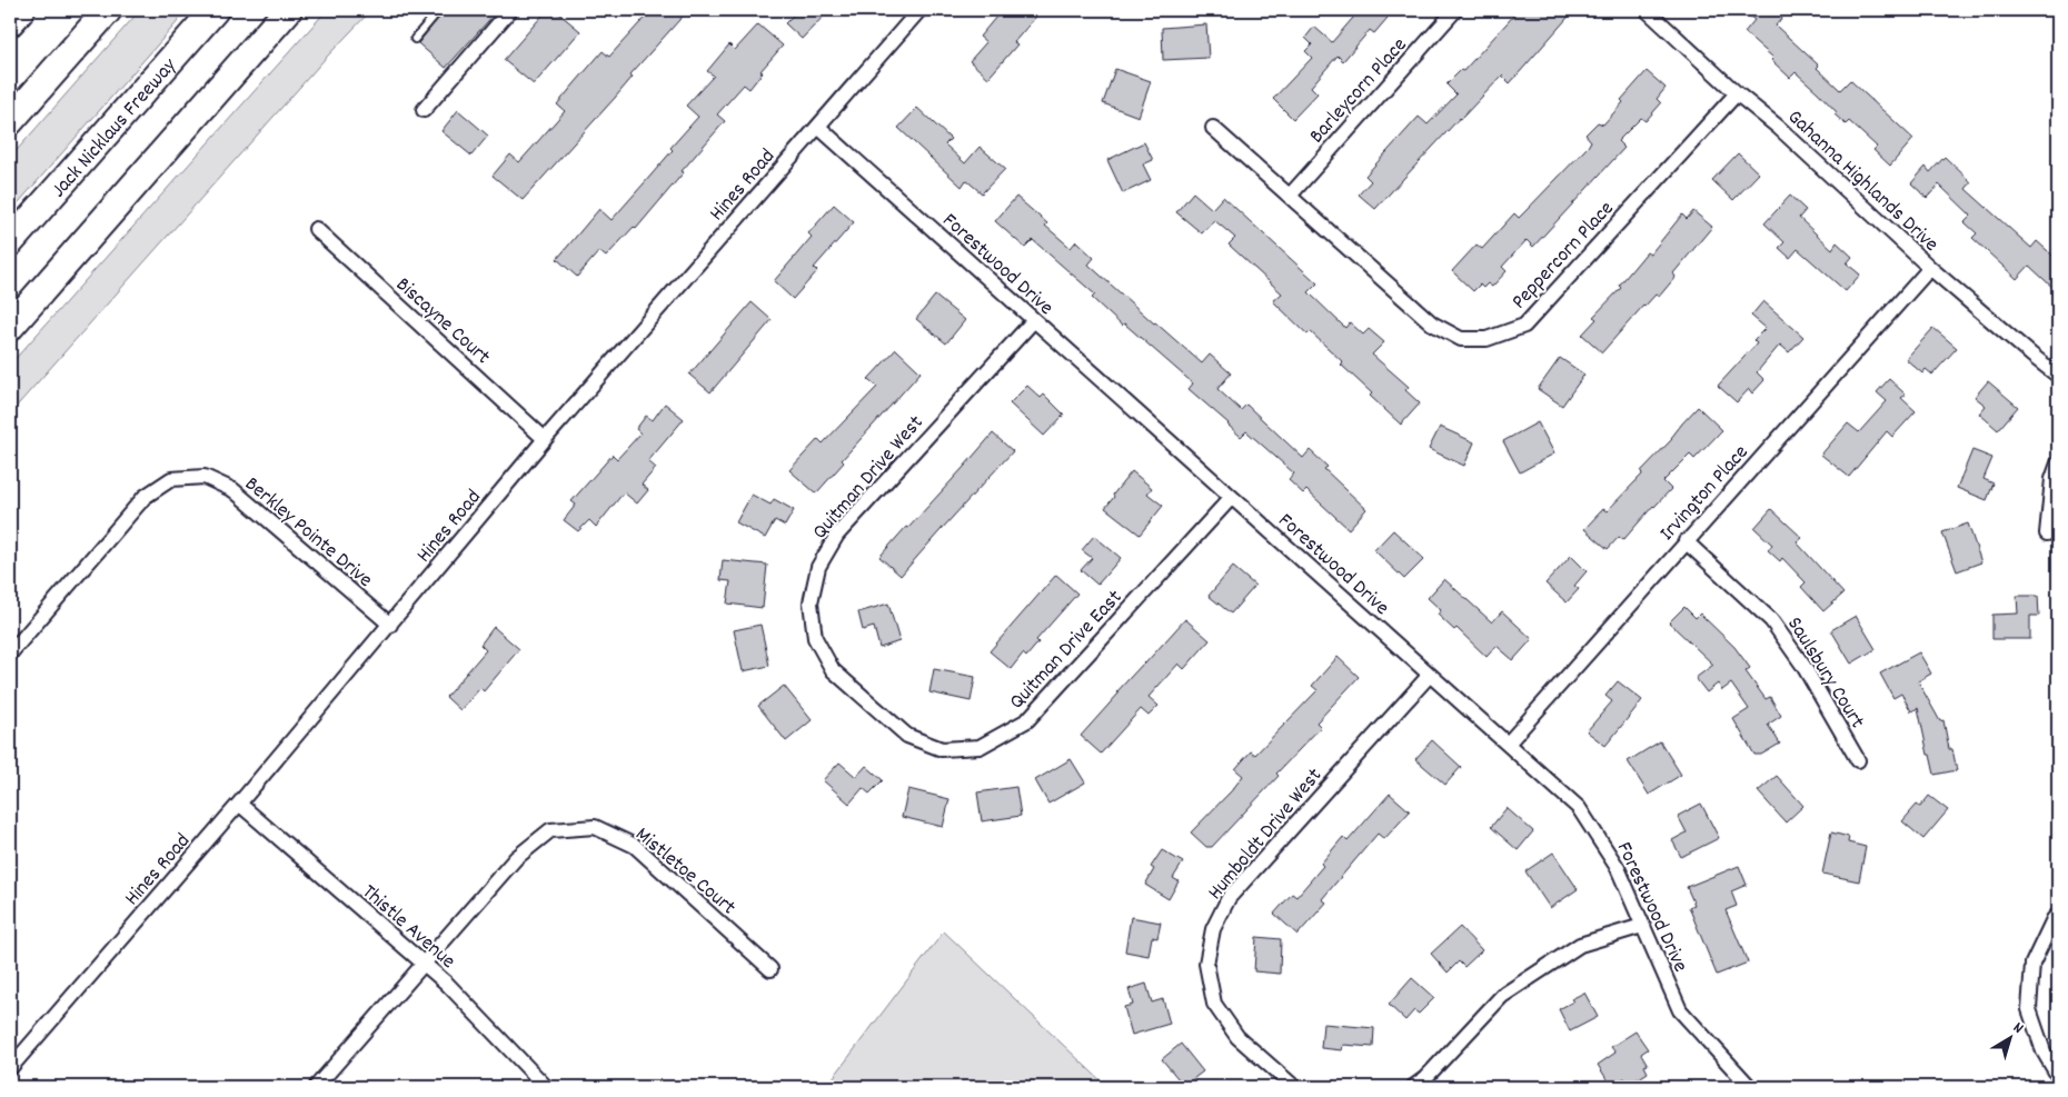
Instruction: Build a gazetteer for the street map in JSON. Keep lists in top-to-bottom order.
{
  "streets": {
    "highway": ["Jack Nicklaus Freeway"],
    "street": [
      "Barleycorn Place",
      "Gahanna Highlands Drive",
      "Hines Road",
      "Peppercorn Place",
      "Forestwood Drive",
      "Biscayne Court",
      "Quitman Drive West",
      "Irvington Place",
      "Berkley Pointe Drive",
      "Quitman Drive East",
      "Saulsbury Court",
      "Humboldt Drive West",
      "Mistletoe Court",
      "Thistle Avenue"
    ]
  },
  "crossings": [
    ["Barleycorn Place", "Peppercorn Place"],
    ["Gahanna Highlands Drive", "Peppercorn Place"],
    ["Gahanna Highlands Drive", "Irvington Place"],
    ["Hines Road", "Forestwood Drive"],
    ["Hines Road", "Biscayne Court"],
    ["Hines Road", "Berkley Pointe Drive"],
    ["Hines Road", "Thistle Avenue"],
    ["Forestwood Drive", "Quitman Drive West"],
    ["Forestwood Drive", "Irvington Place"],
    ["Forestwood Drive", "Quitman Drive East"],
    ["Forestwood Drive", "Humboldt Drive West"],
    ["Quitman Drive West", "Quitman Drive East"],
    ["Irvington Place", "Saulsbury Court"],
    ["Mistletoe Court", "Thistle Avenue"]
  ],
  "north": "top right"
}
